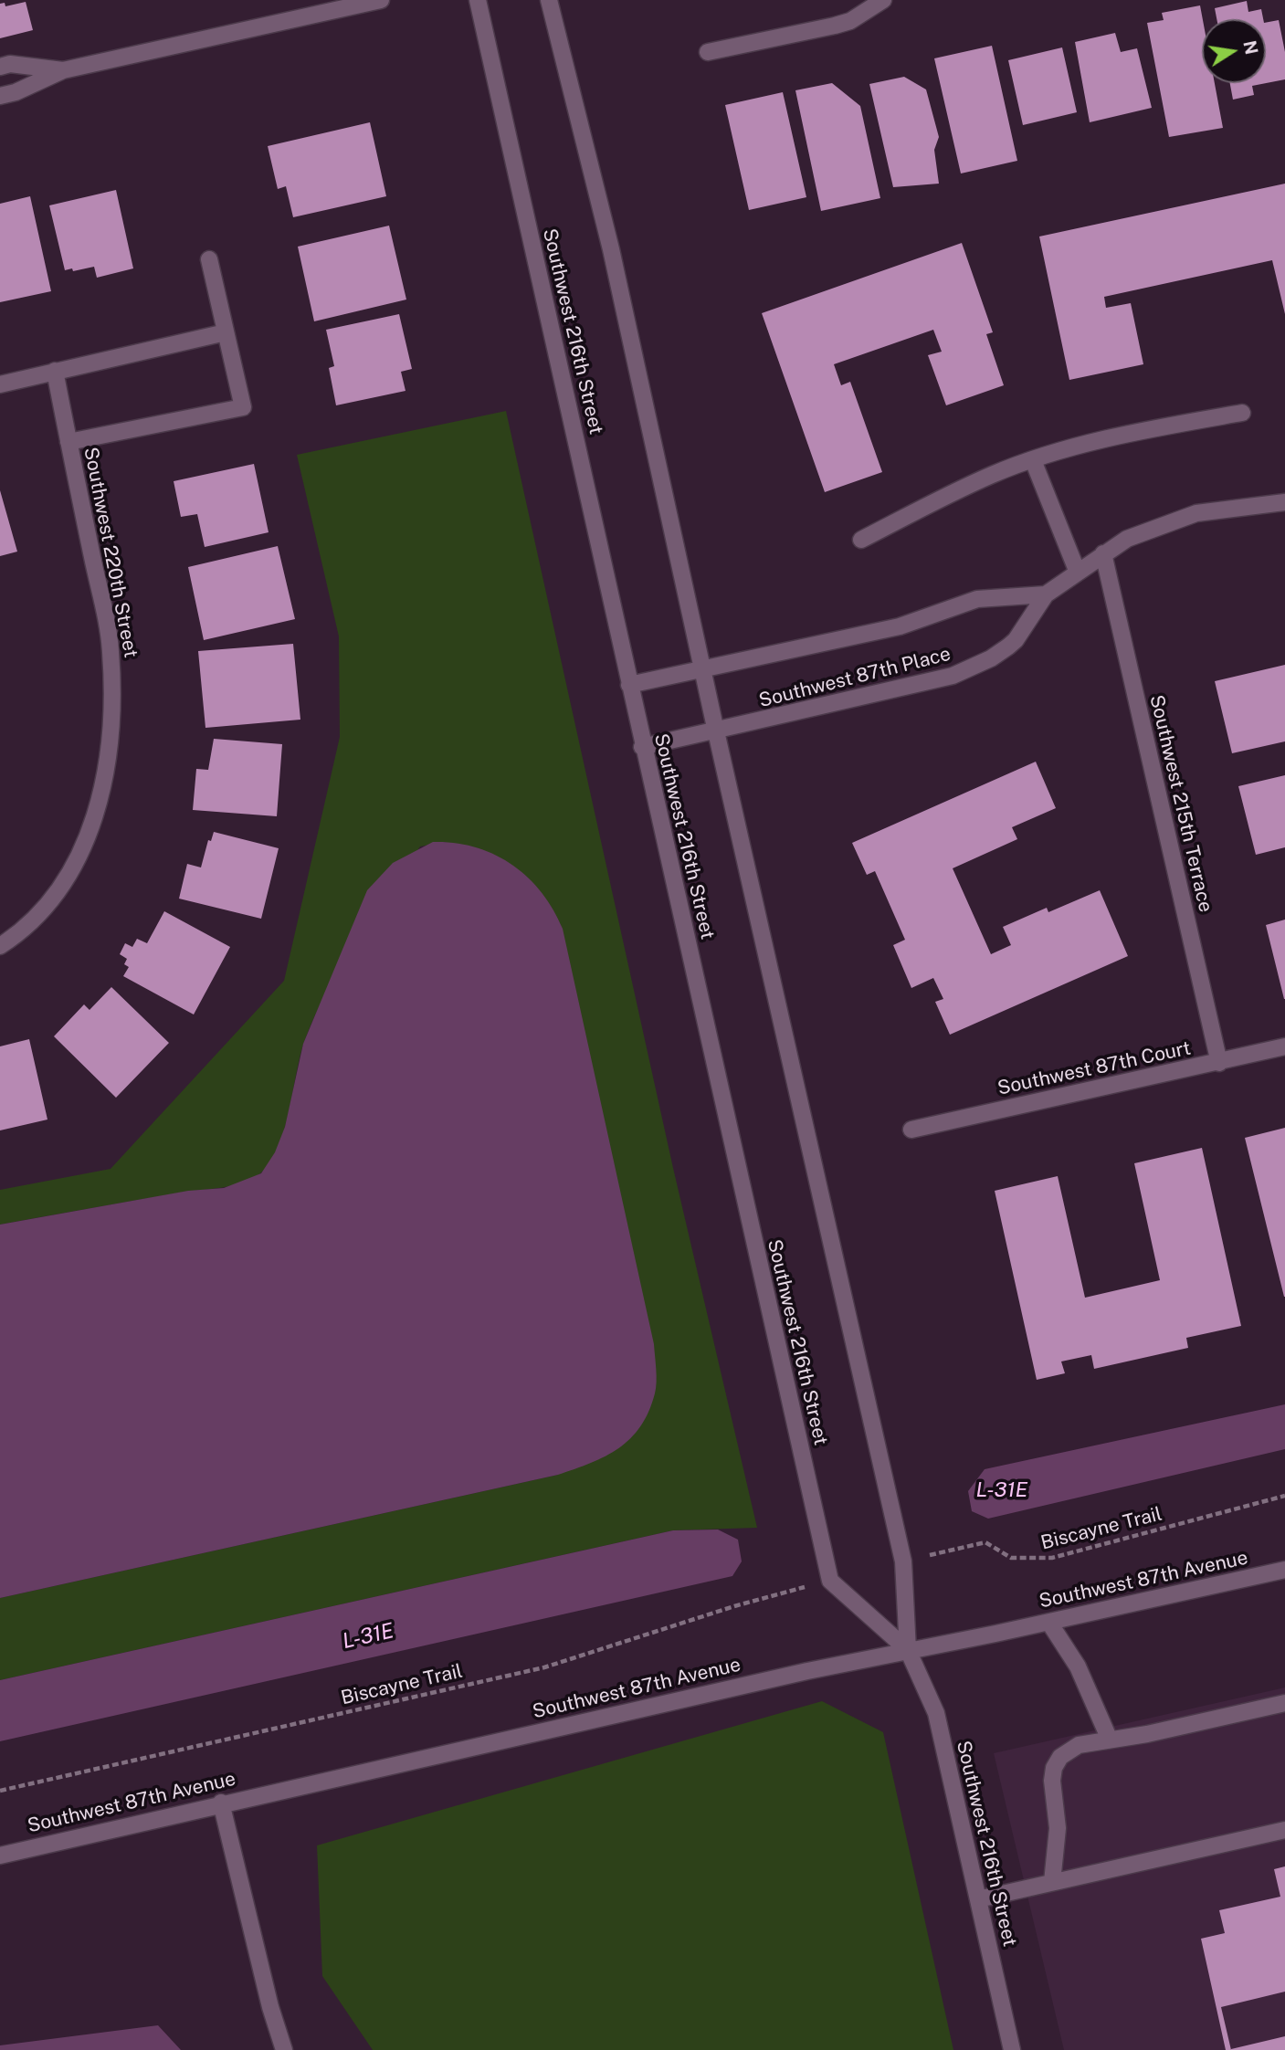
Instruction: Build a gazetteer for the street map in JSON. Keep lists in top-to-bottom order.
{
  "streets": {
    "street": [
      "Southwest 216th Street",
      "Southwest 220th Street",
      "Southwest 87th Place",
      "Southwest 215th Terrace",
      "Southwest 87th Court",
      "Southwest 87th Avenue"
    ],
    "path": ["Biscayne Trail"]
  },
  "crossings": [
    ["Southwest 216th Street", "Southwest 87th Place"],
    ["Southwest 216th Street", "Southwest 87th Avenue"],
    ["Southwest 87th Place", "Southwest 215th Terrace"],
    ["Southwest 215th Terrace", "Southwest 87th Court"]
  ],
  "water": ["L-31E"],
  "north": "right"
}
